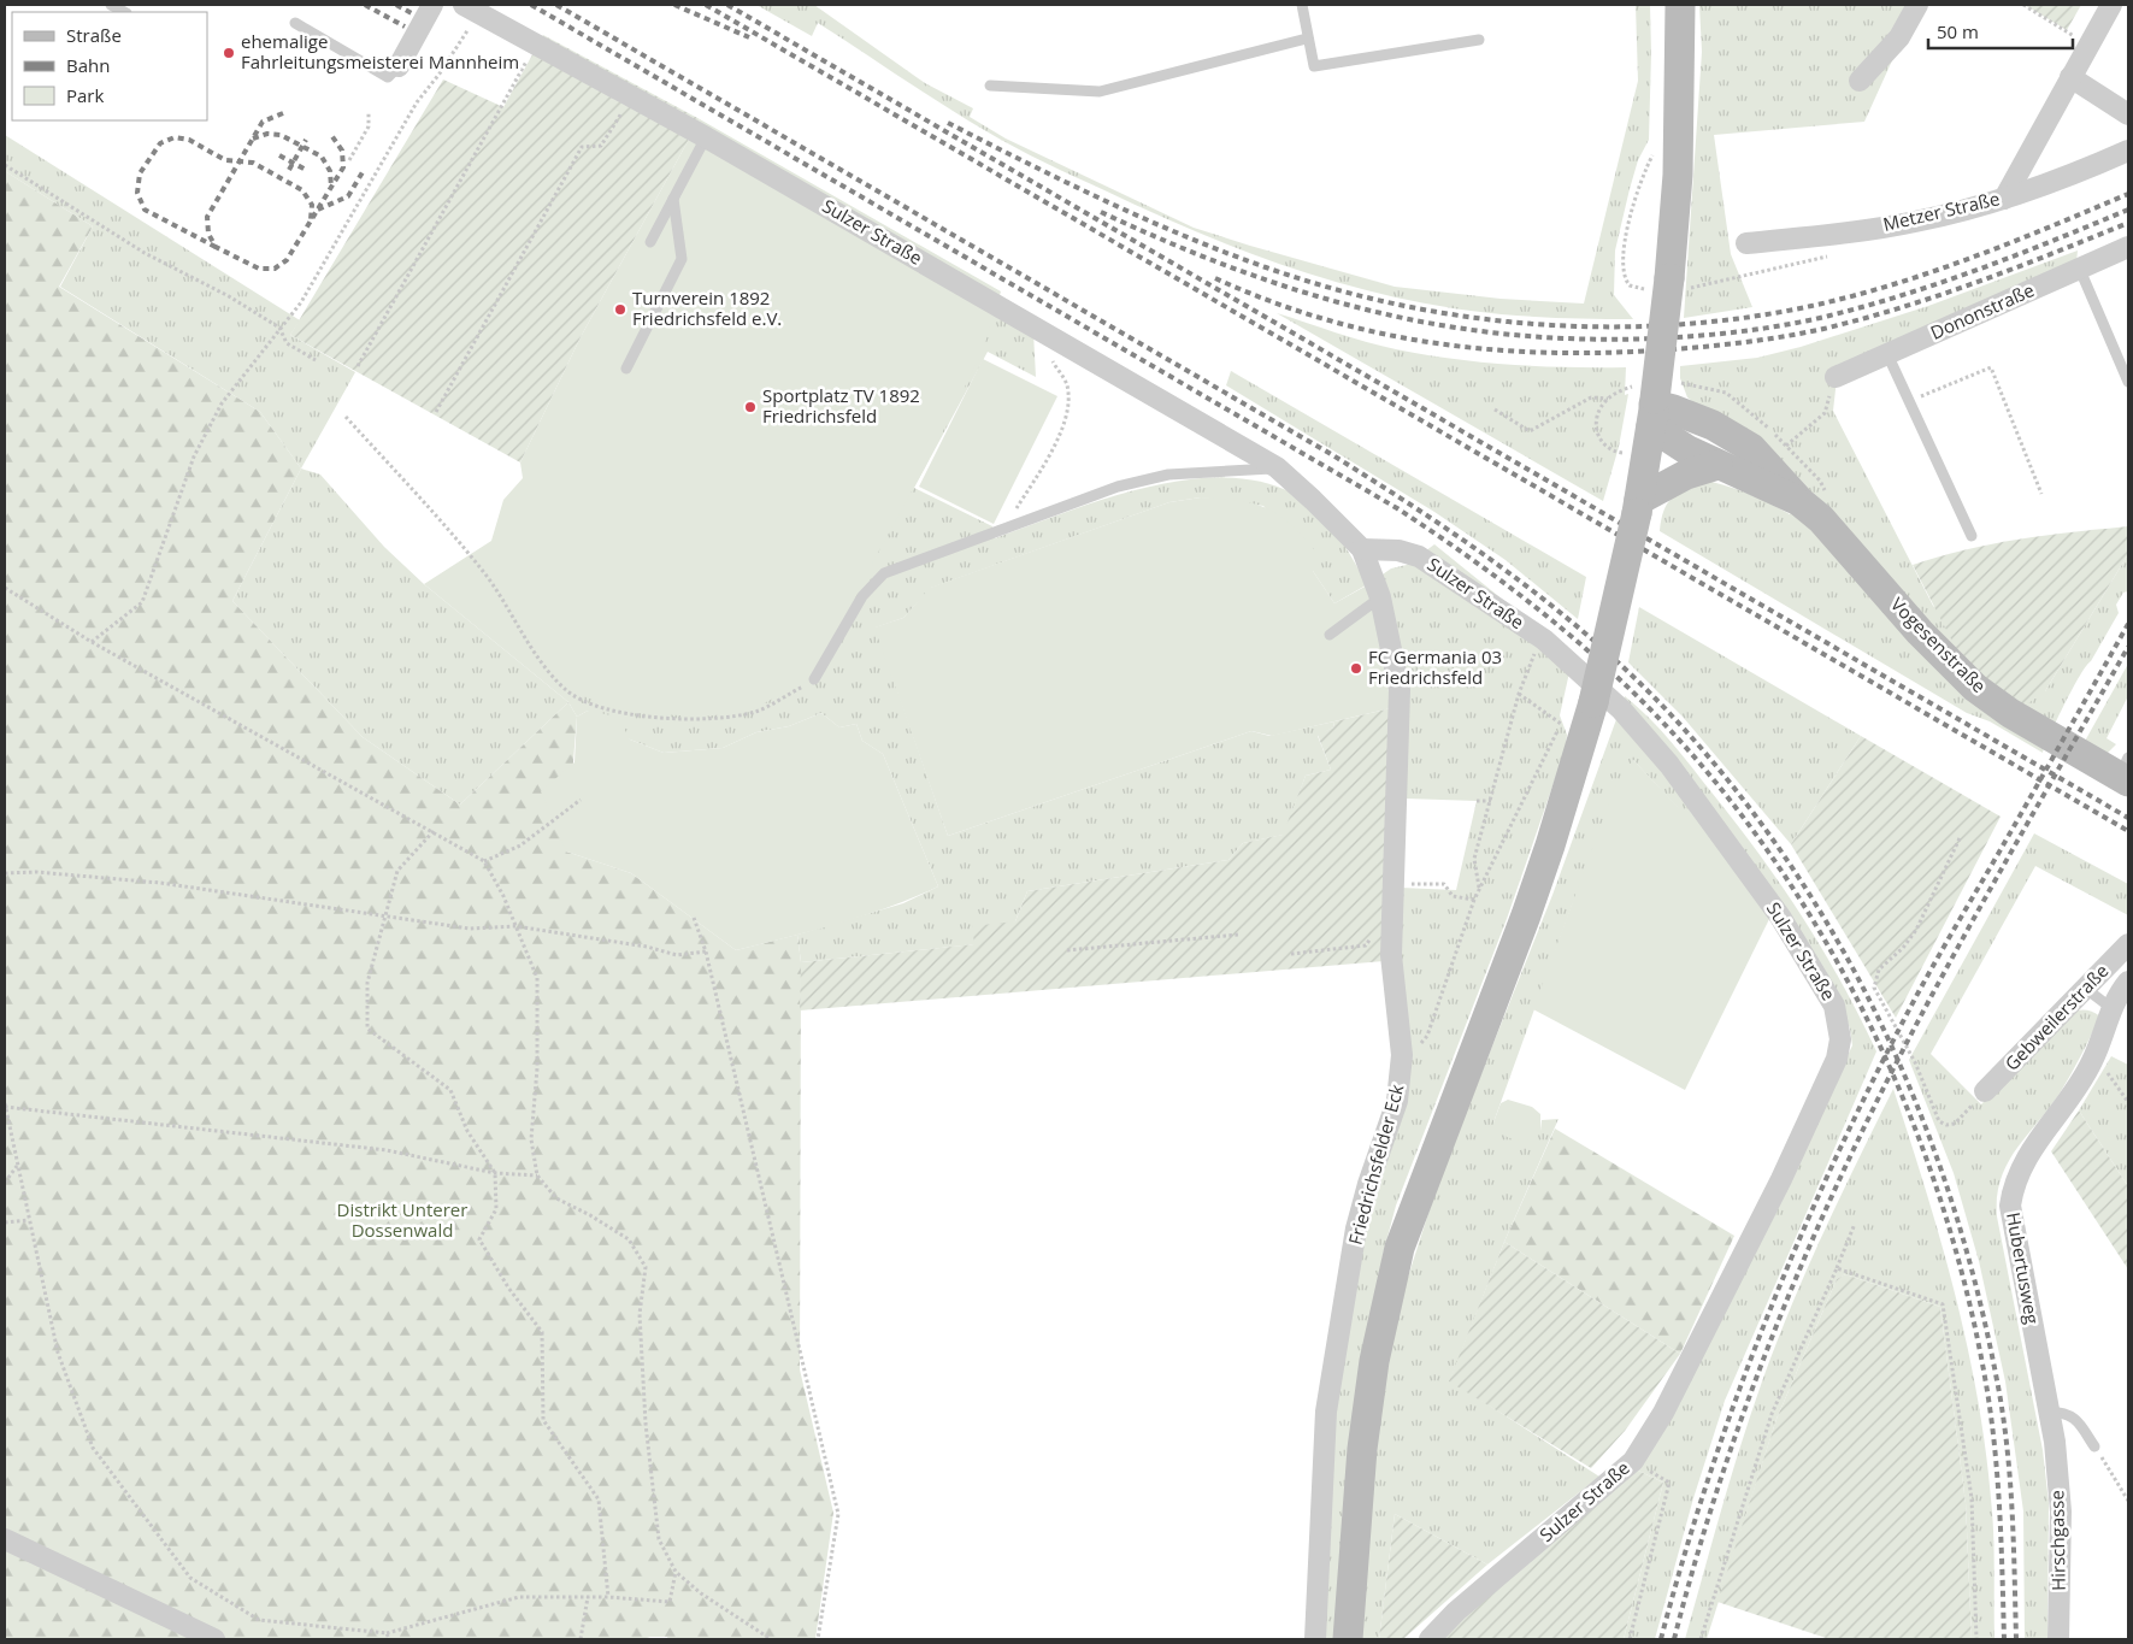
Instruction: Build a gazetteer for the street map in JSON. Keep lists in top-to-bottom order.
{
  "streets": {
    "main road": ["Vogesenstraße"],
    "street": [
      "Metzer Straße",
      "Sulzer Straße",
      "Dononstraße",
      "Gebweilerstraße",
      "Friedrichsfelder Eck",
      "Hubertusweg",
      "Hirschgasse"
    ]
  },
  "crossings": [
    ["Sulzer Straße", "Friedrichsfelder Eck"],
    ["Hubertusweg", "Hirschgasse"]
  ],
  "parks": ["Distrikt Unterer Dossenwald"],
  "places": [
    "ehemalige Fahrleitungsmeisterei Mannheim",
    "Turnverein 1892 Friedrichsfeld e.V.",
    "Sportplatz TV 1892 Friedrichsfeld",
    "FC Germania 03 Friedrichsfeld"
  ],
  "legend": ["Straße", "Bahn", "Park"],
  "scale_bar": "50 m"
}
